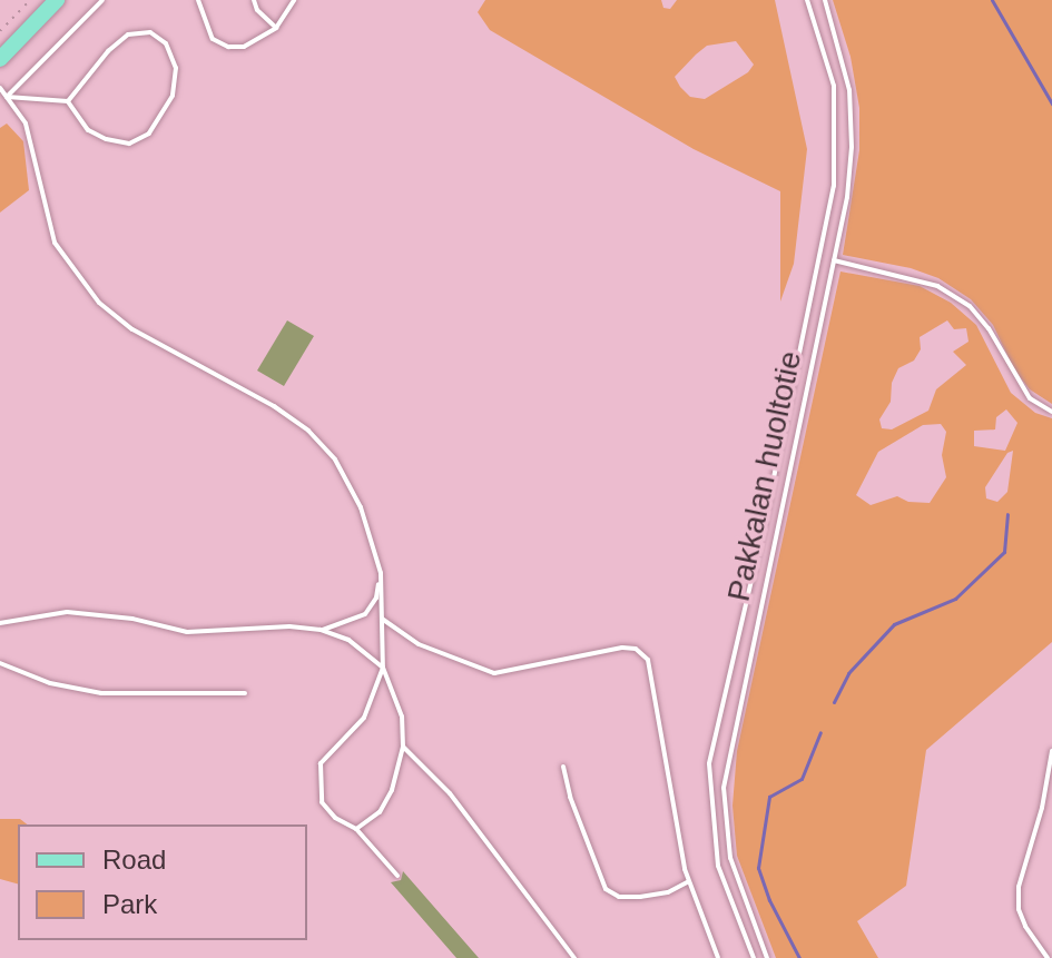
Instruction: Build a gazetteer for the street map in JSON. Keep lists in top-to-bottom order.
{
  "streets": {
    "lane": ["Pakkalan huoltotie"]
  },
  "legend": ["Road", "Park"]
}
